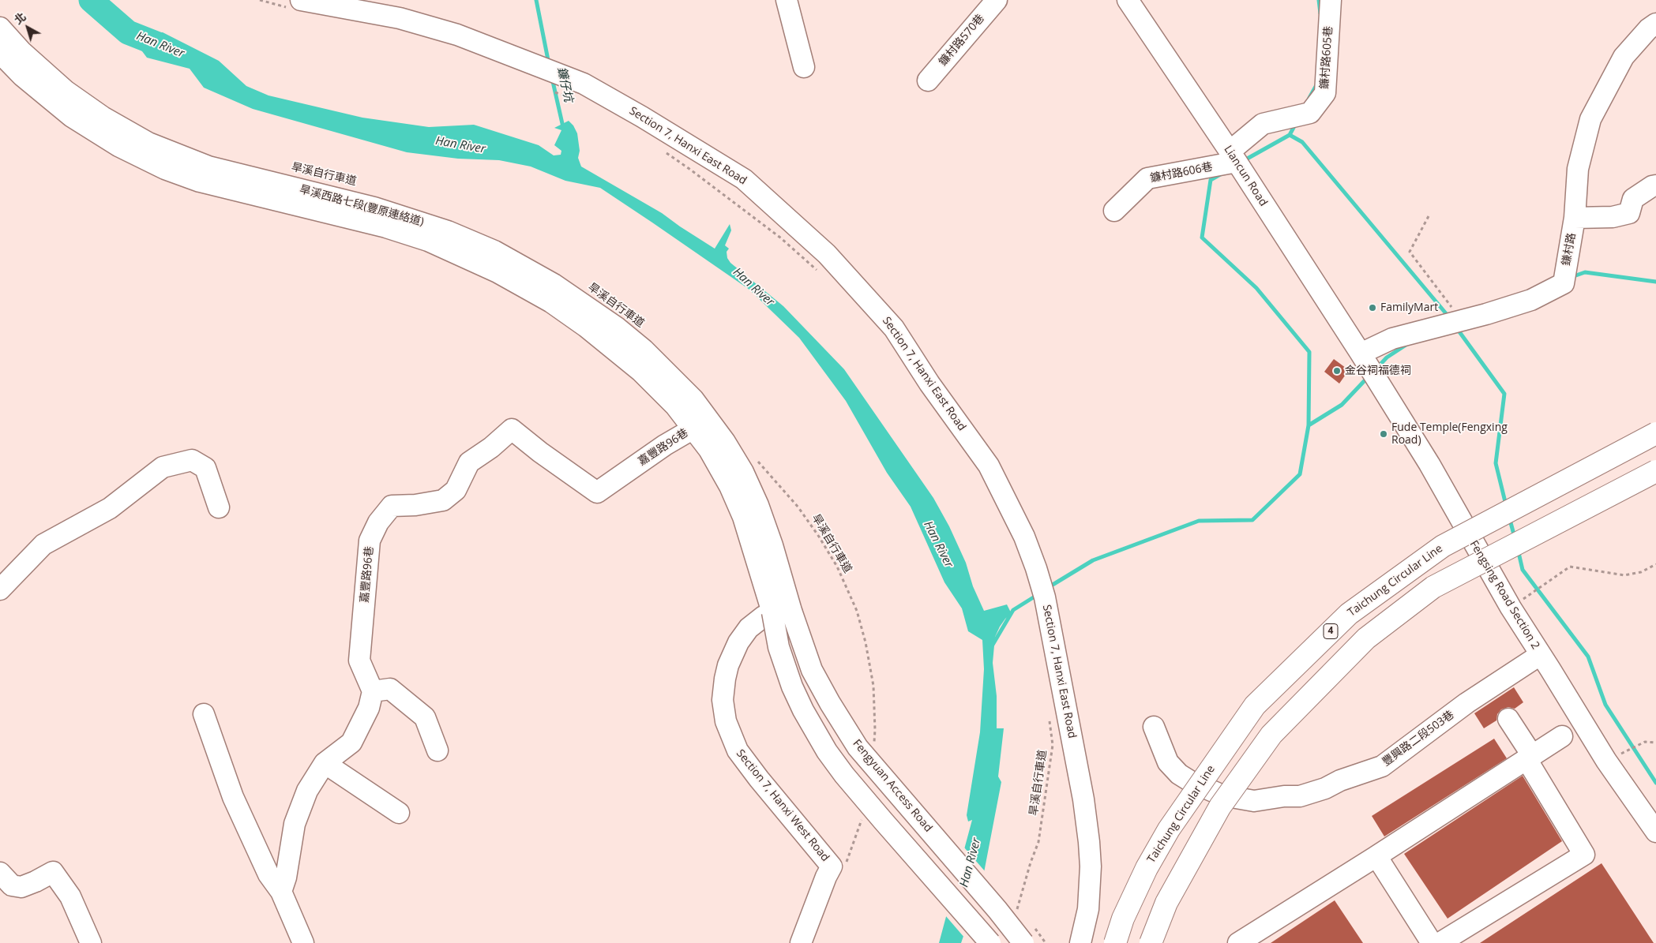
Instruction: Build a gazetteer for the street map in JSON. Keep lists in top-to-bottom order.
{
  "streets": {
    "highway": ["Taichung Circular Line", "4"],
    "street": [
      "鐮村路570巷",
      "鐮村路605巷",
      "Section 7, Hanxi East Road",
      "鐮村路606巷",
      "Liancun Road",
      "旱溪西路七段(豐原連絡道)",
      "鎌村路",
      "嘉豐路96巷",
      "Fengsing Road Section 2",
      "豐興路二段503巷",
      "Fengyuan Access Road",
      "Section 7, Hanxi West Road"
    ],
    "path": ["旱溪自行車道"]
  },
  "crossings": [
    ["鐮村路605巷", "鐮村路606巷"],
    ["鐮村路605巷", "Liancun Road"],
    ["鐮村路606巷", "Liancun Road"],
    ["Liancun Road", "鎌村路"],
    ["Liancun Road", "Fengsing Road Section 2"],
    ["旱溪西路七段(豐原連絡道)", "嘉豐路96巷"],
    ["旱溪西路七段(豐原連絡道)", "Fengyuan Access Road"],
    ["旱溪西路七段(豐原連絡道)", "Section 7, Hanxi West Road"],
    ["鎌村路", "Fengsing Road Section 2"],
    ["Fengsing Road Section 2", "豐興路二段503巷"],
    ["Fengyuan Access Road", "Section 7, Hanxi West Road"]
  ],
  "water": ["Han River", "鐮仔坑"],
  "places": ["FamilyMart", "金谷祠福德祠", "Fude Temple(Fengxing Road)"],
  "north": "top left"
}
